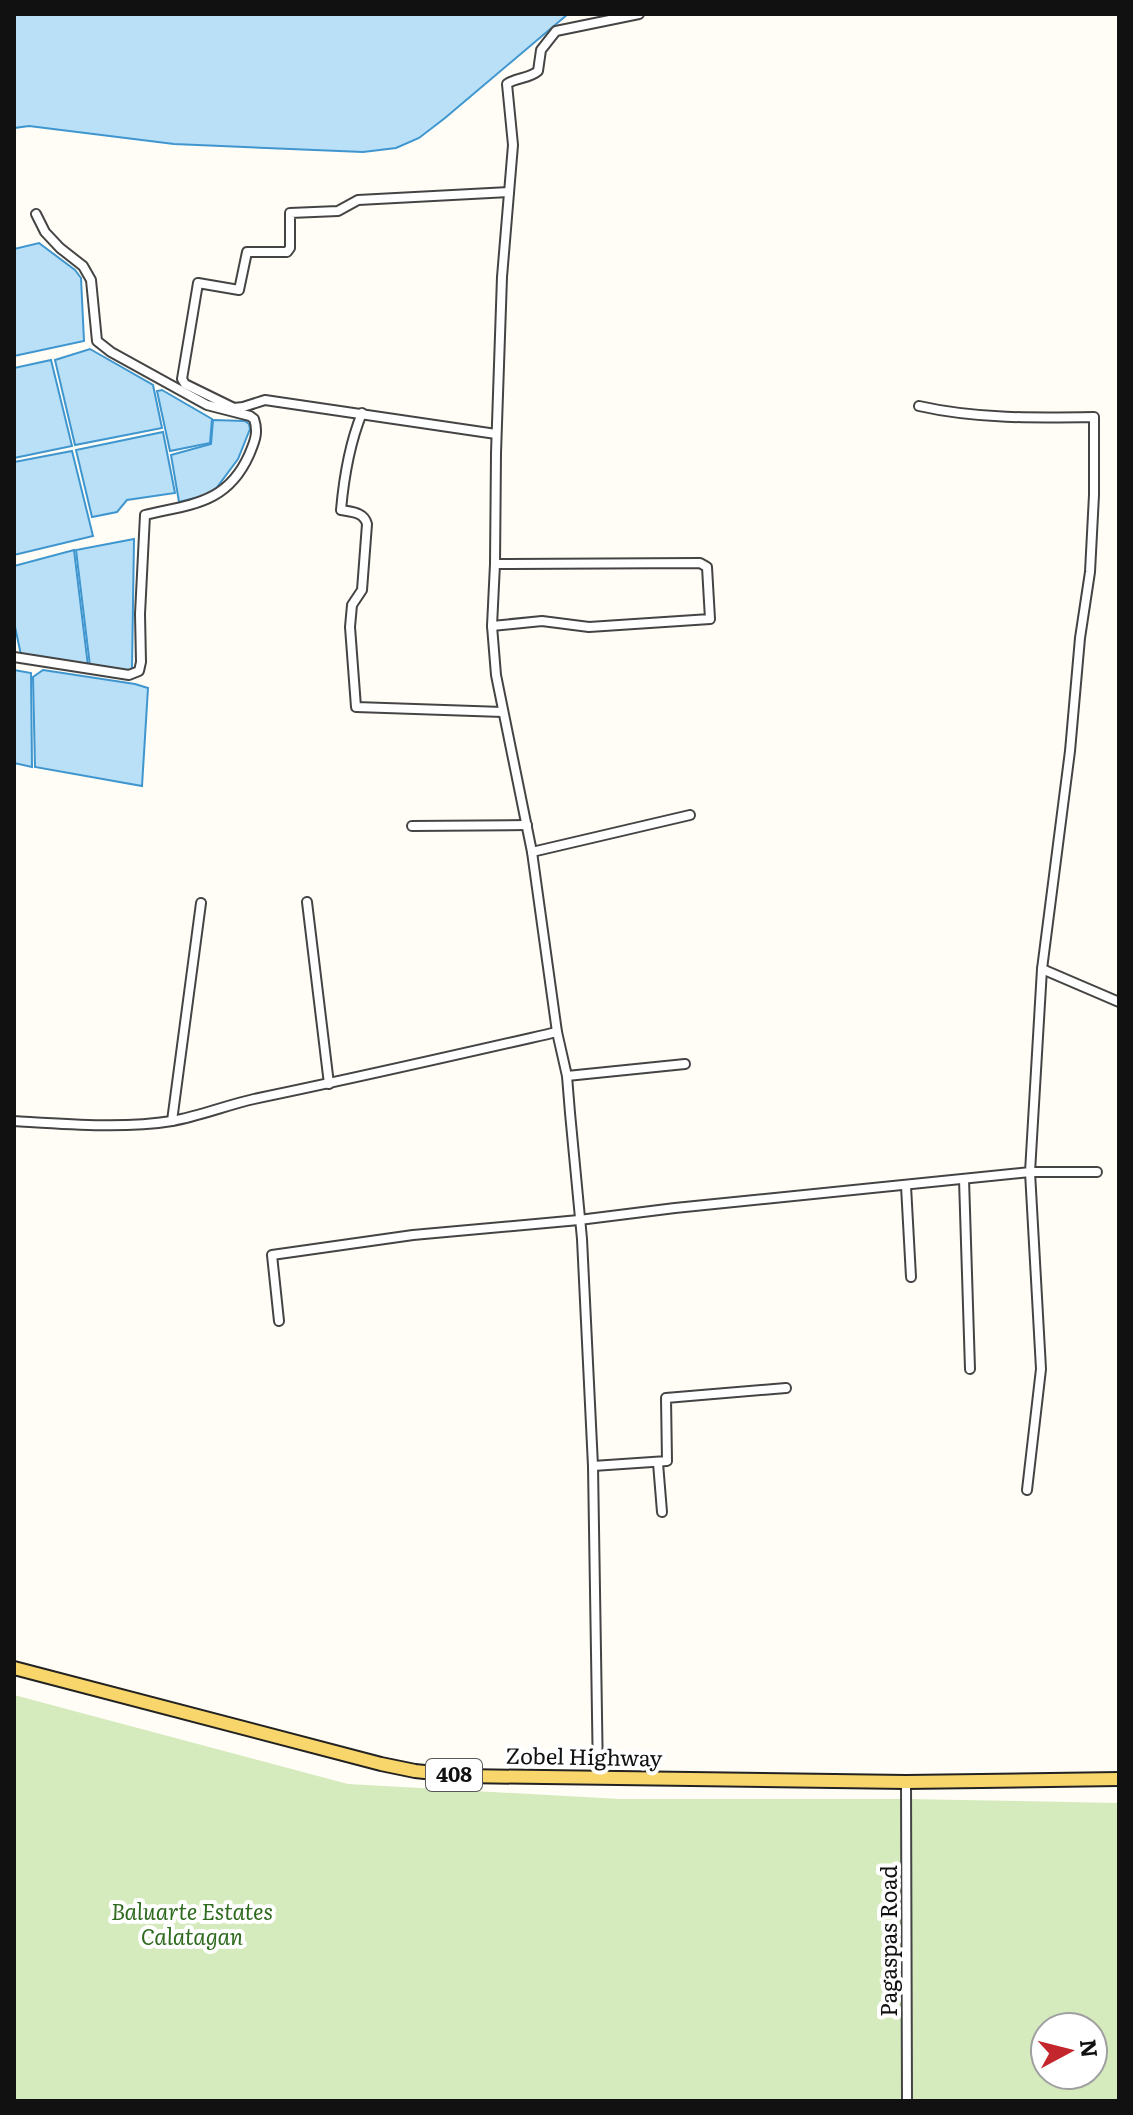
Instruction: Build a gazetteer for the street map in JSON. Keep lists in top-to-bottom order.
{
  "streets": {
    "main road": ["Zobel Highway", "408"],
    "street": ["Pagaspas Road"]
  },
  "crossings": [
    ["Zobel Highway", "Pagaspas Road"]
  ],
  "parks": ["Baluarte Estates Calatagan"],
  "north": "right"
}
